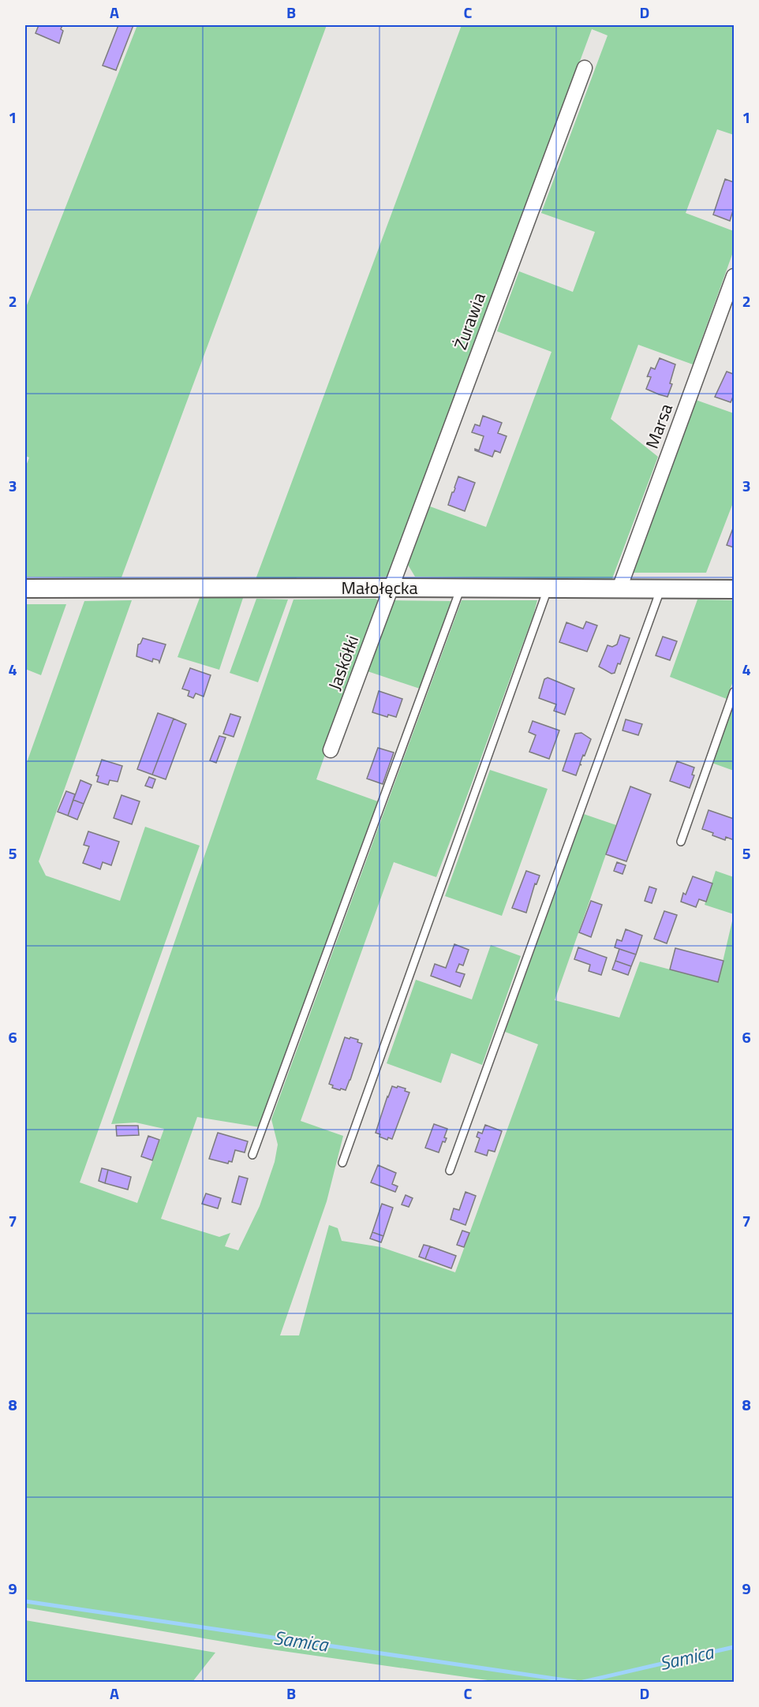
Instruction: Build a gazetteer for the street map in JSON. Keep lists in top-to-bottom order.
{
  "streets": {
    "street": [
      "Żurawia",
      "Marsa",
      "Małołęcka",
      "Jaskółki"
    ]
  },
  "crossings": [
    ["Żurawia", "Małołęcka"],
    ["Żurawia", "Jaskółki"],
    ["Marsa", "Małołęcka"],
    ["Małołęcka", "Jaskółki"]
  ],
  "water": ["Samica"],
  "grid": {
    "columns": [
      "A",
      "B",
      "C",
      "D"
    ],
    "rows": [
      "1",
      "2",
      "3",
      "4",
      "5",
      "6",
      "7",
      "8",
      "9"
    ]
  }
}
